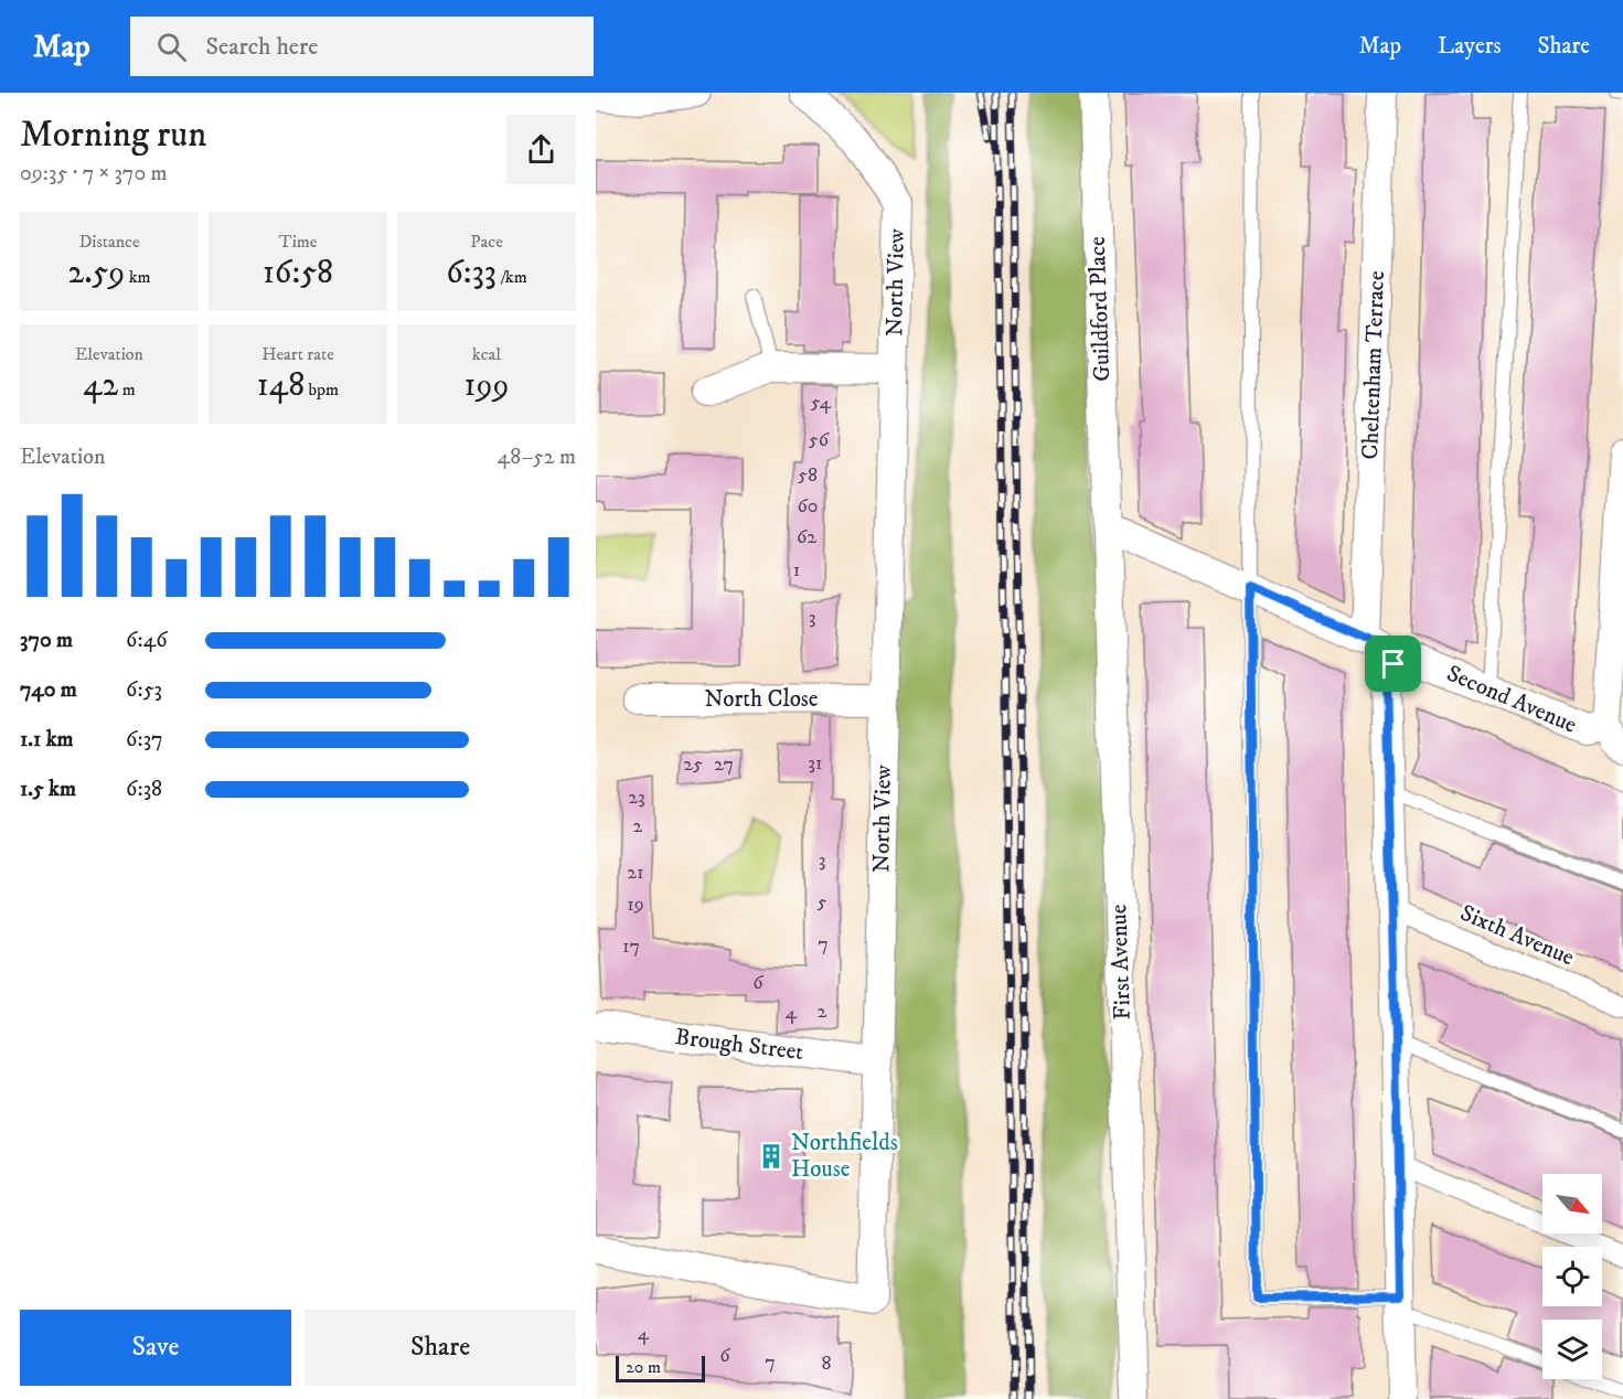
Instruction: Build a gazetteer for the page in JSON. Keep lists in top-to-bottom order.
{
  "streets": {
    "street": [
      "North View",
      "Guildford Place",
      "Cheltenham Terrace",
      "North Close",
      "Second Avenue",
      "Sixth Avenue",
      "First Avenue",
      "Brough Street"
    ]
  },
  "crossings": [
    ["North View", "North Close"],
    ["North View", "Brough Street"],
    ["Guildford Place", "First Avenue"]
  ],
  "places": {
    "building": ["Northfields House"]
  },
  "house_numbers": [
    "54",
    "56",
    "58",
    "60",
    "62",
    "1",
    "3",
    "31",
    "25",
    "27",
    "23",
    "2",
    "3",
    "21",
    "5",
    "19",
    "7",
    "17",
    "6",
    "2",
    "4",
    "4",
    "6",
    "7",
    "8"
  ],
  "scale_bar": "20 m",
  "north": "bottom right",
  "page": {
    "header": "Map",
    "search": "Search here",
    "nav": ["Map", "Layers", "Share"],
    "heading": ["Morning run", "09:35 · 7 × 370 m"],
    "stats": [
      ["Distance", "2.59 km"],
      ["Time", "16:58"],
      ["Pace", "6:33 /km"],
      ["Elevation", "42 m"],
      ["Heart rate", "148 bpm"],
      ["kcal", "199"]
    ],
    "chart": ["Elevation", "48–52 m"],
    "list": [
      {
        "name": "370 m",
        "note": "6:46"
      },
      {
        "name": "740 m",
        "note": "6:53"
      },
      {
        "name": "1.1 km",
        "note": "6:37"
      },
      {
        "name": "1.5 km",
        "note": "6:38"
      }
    ],
    "buttons": ["Save", "Share"],
    "scale": "20 m"
  }
}
